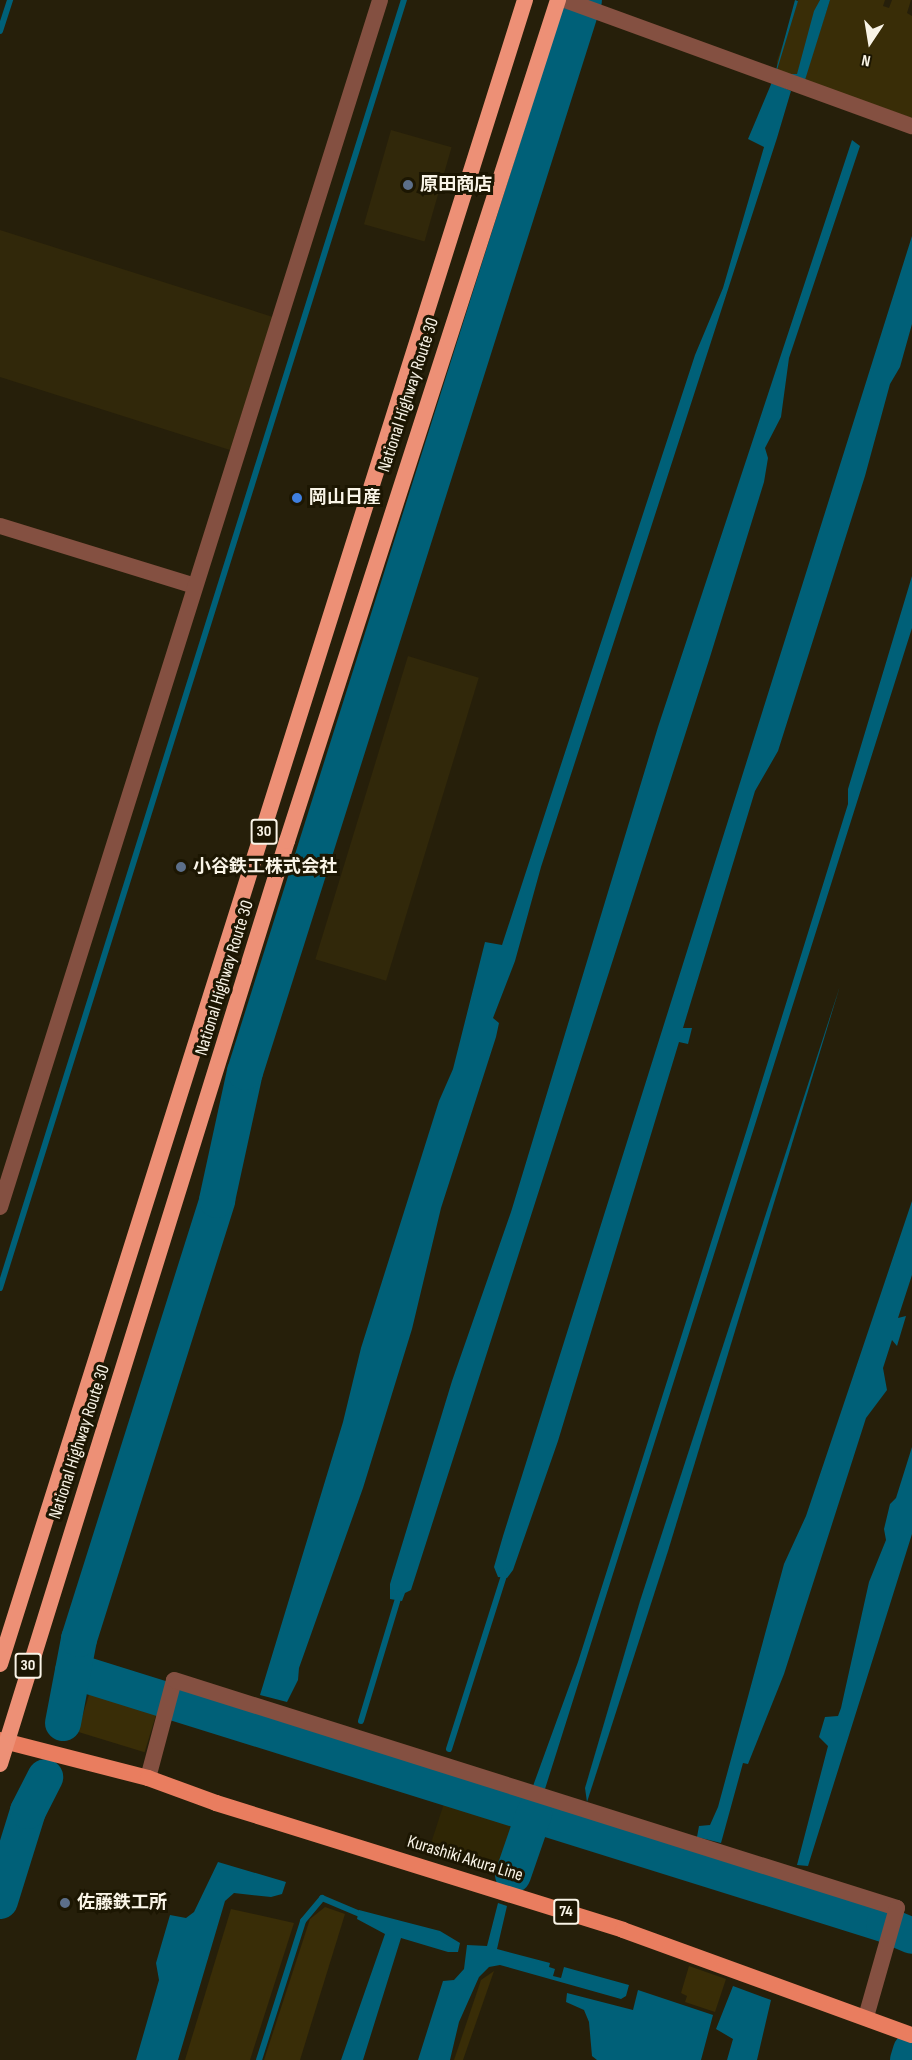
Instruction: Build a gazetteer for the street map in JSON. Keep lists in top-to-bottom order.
{
  "streets": {
    "highway": ["National Highway Route 30", "30"],
    "main road": ["Kurashiki Akura Line", "74"]
  },
  "crossings": [
    ["National Highway Route 30", "Kurashiki Akura Line"]
  ],
  "places": [
    "原田商店",
    "岡山日産",
    "小谷鉄工株式会社",
    "佐藤鉄工所"
  ],
  "north": "bottom"
}
